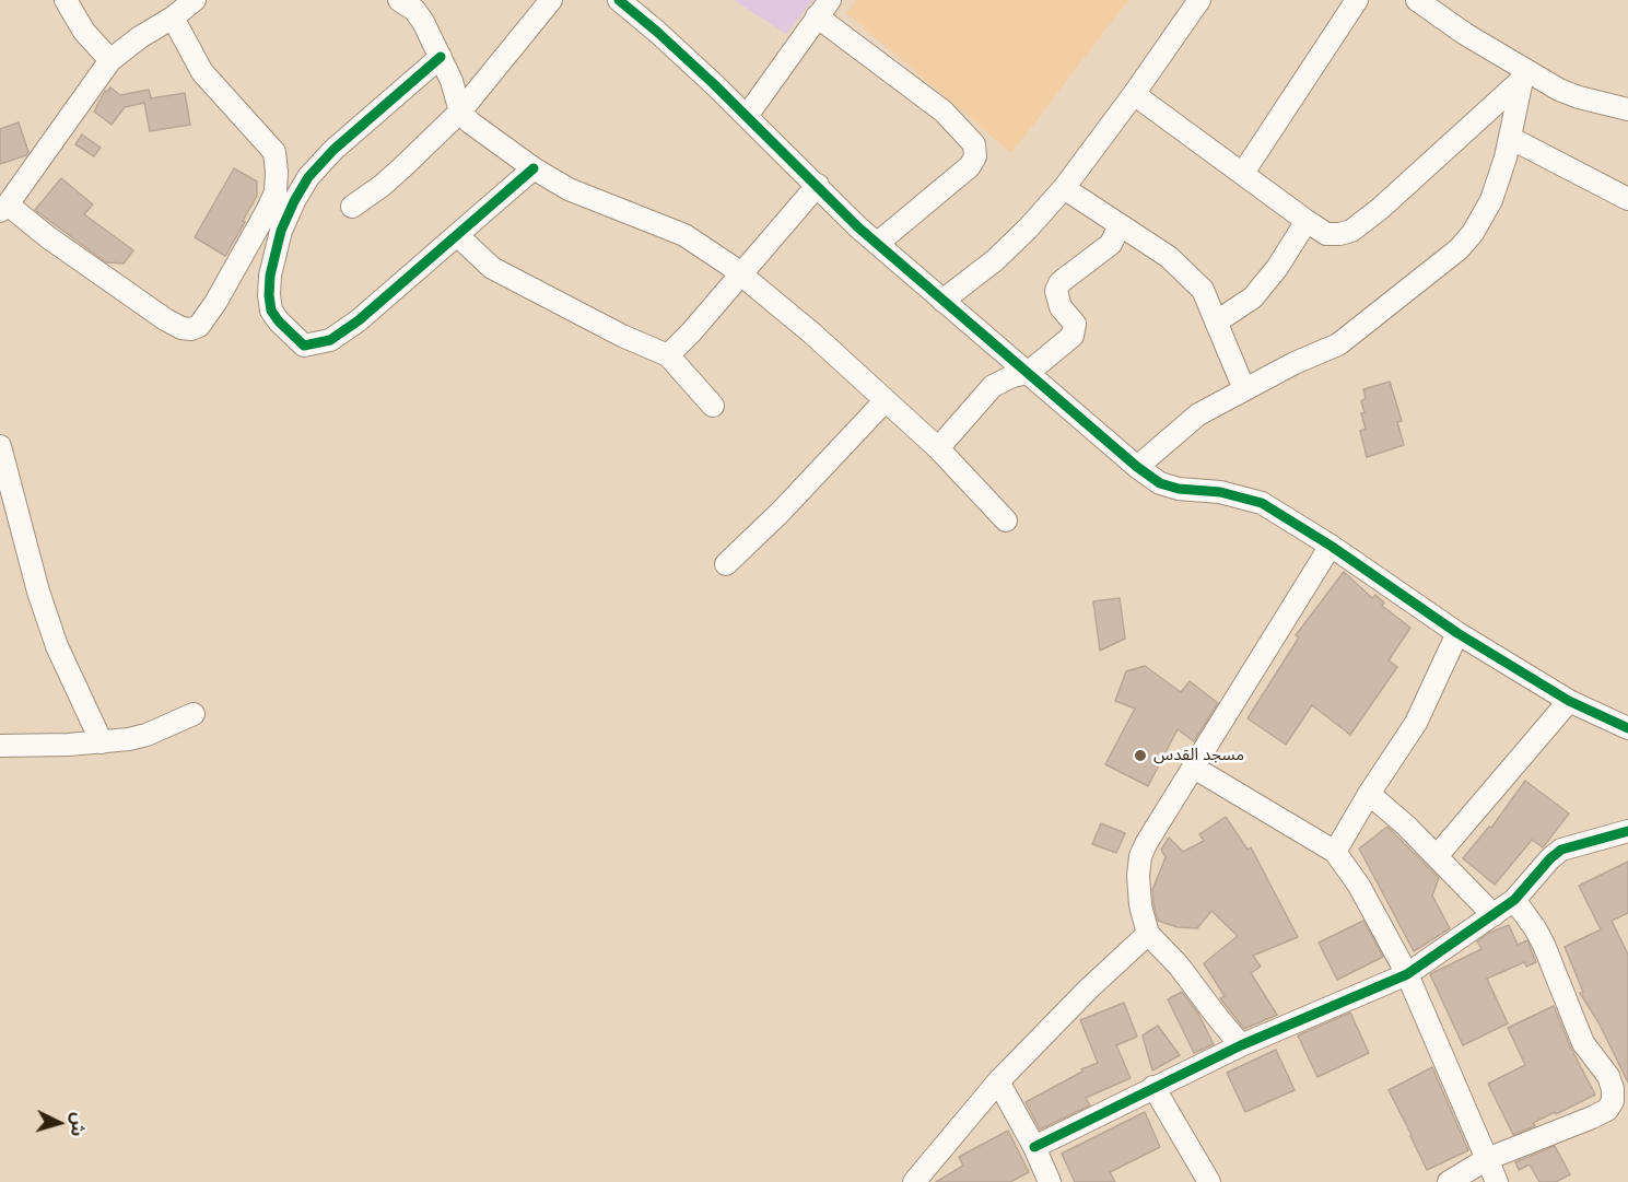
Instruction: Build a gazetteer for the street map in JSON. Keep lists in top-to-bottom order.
{
  "places": ["مسجد القدس"],
  "north": "right"
}
